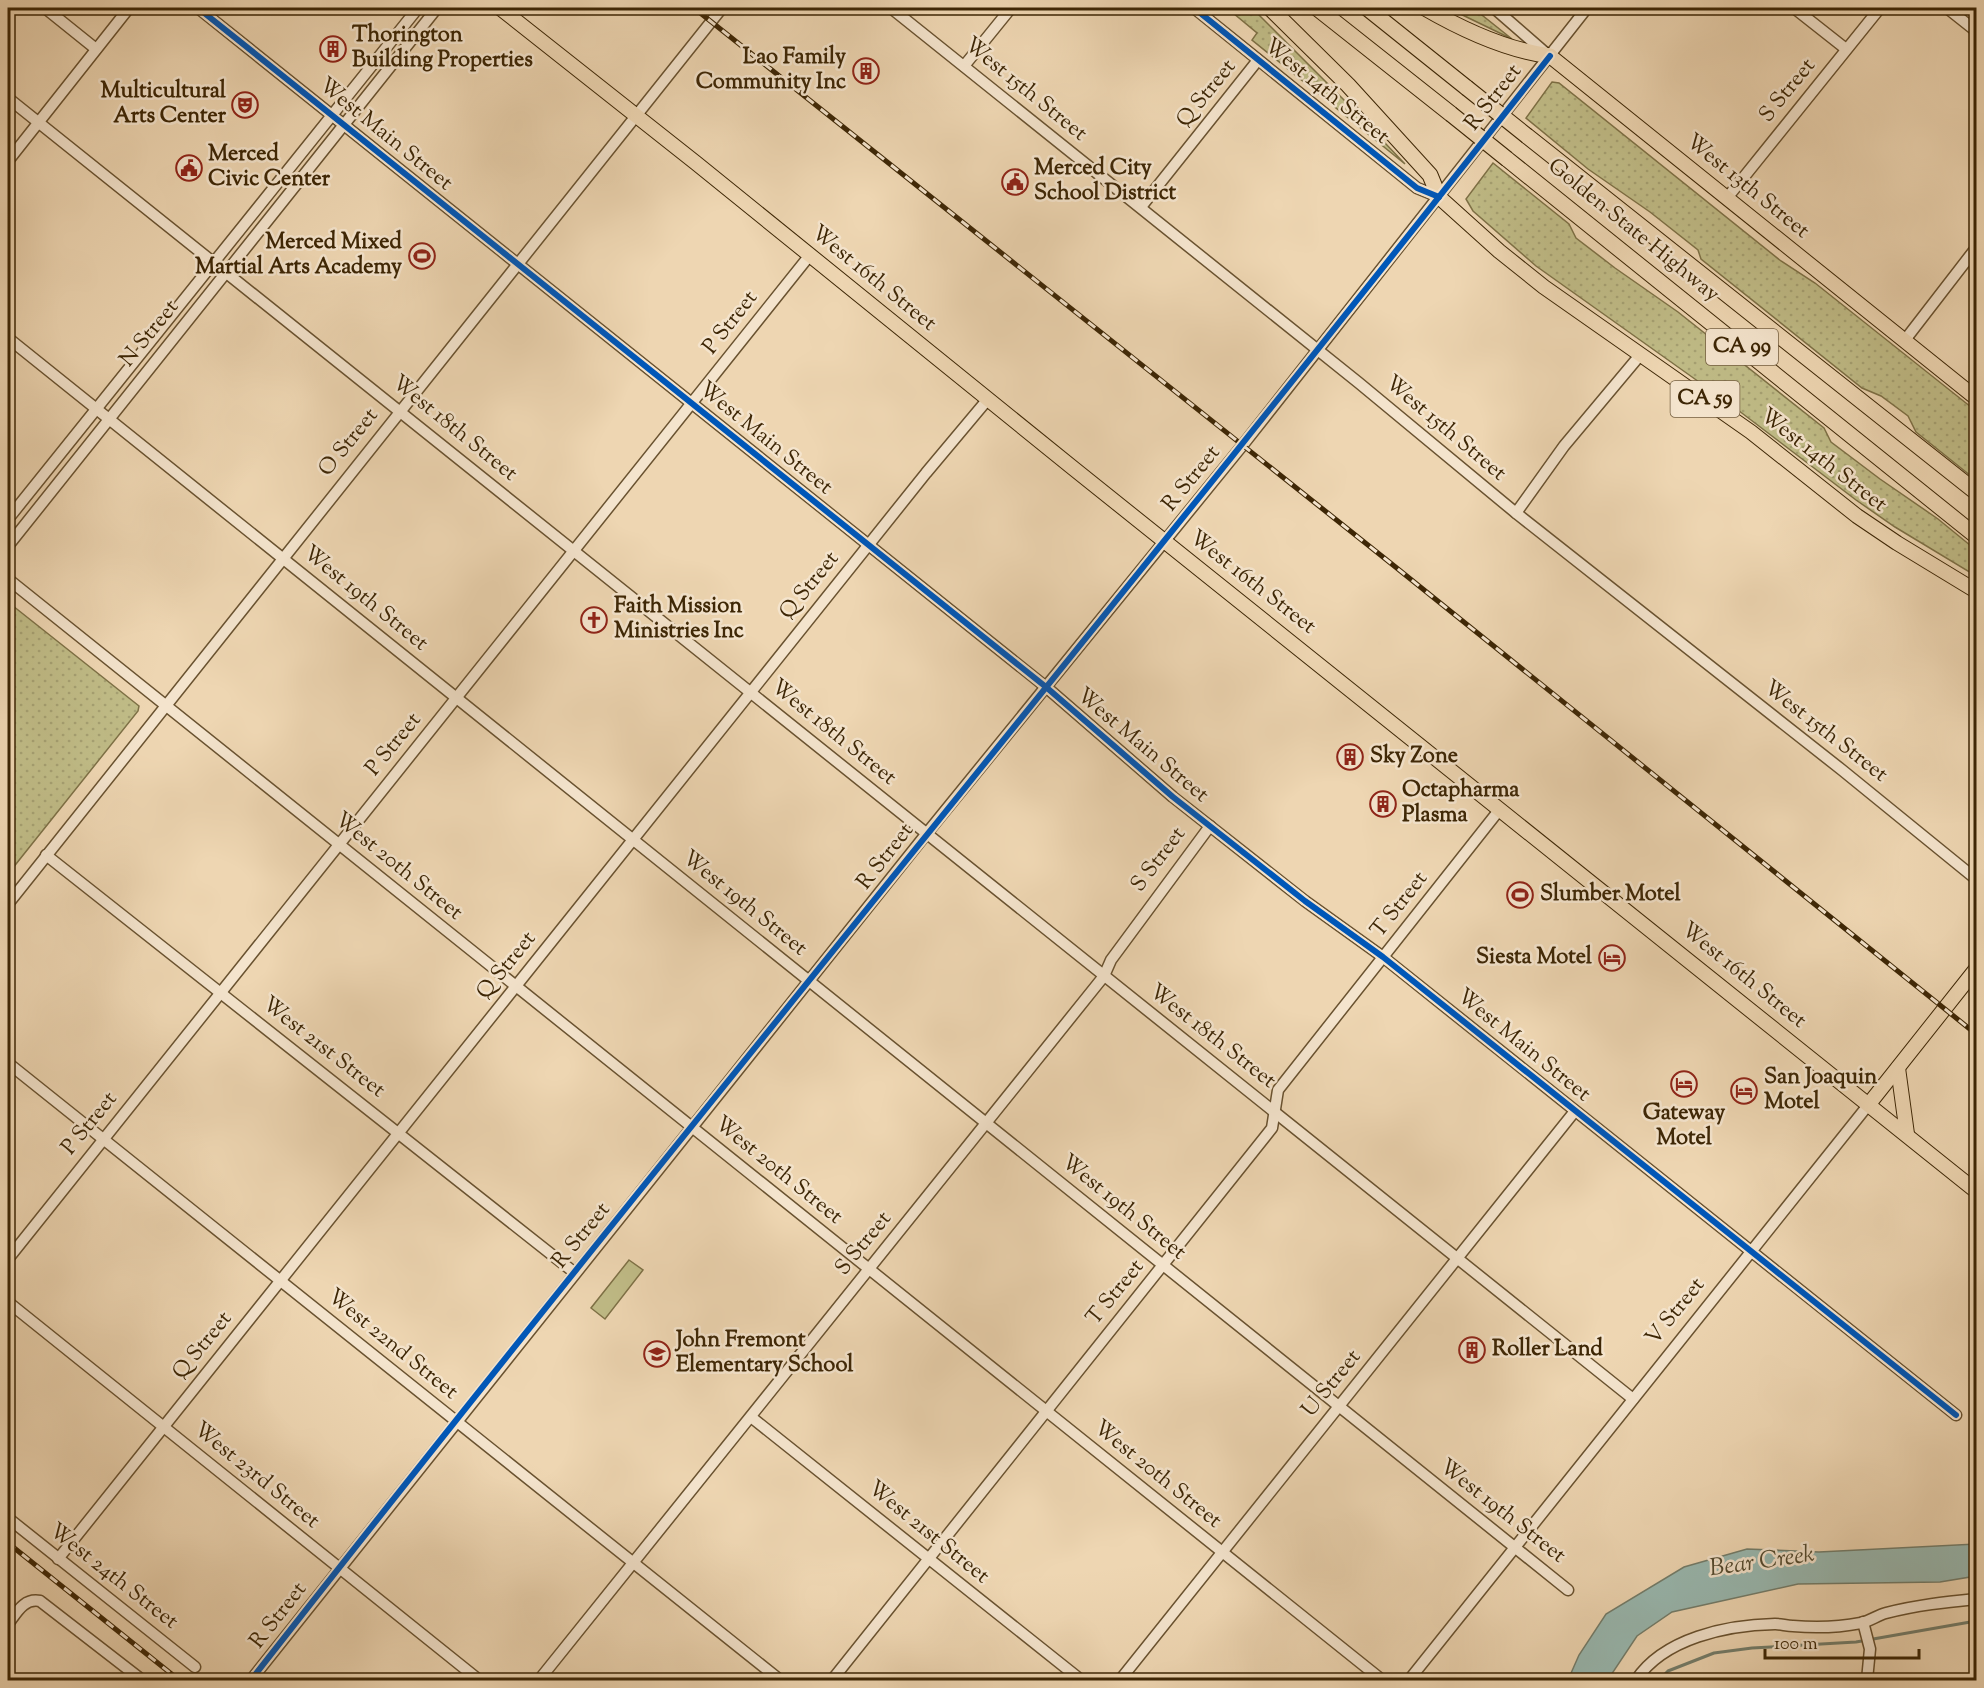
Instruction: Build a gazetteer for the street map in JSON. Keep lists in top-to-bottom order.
{
  "streets": {
    "highway": ["Golden State Highway", "CA 99", "CA 59"],
    "main road": [
      "West 14th Street",
      "West 13th Street",
      "West 16th Street",
      "V Street"
    ],
    "street": [
      "West 15th Street",
      "S Street",
      "Q Street",
      "R Street",
      "West Main Street",
      "P Street",
      "N Street",
      "West 18th Street",
      "O Street",
      "West 19th Street",
      "West 20th Street",
      "T Street",
      "West 21st Street",
      "West 22nd Street",
      "U Street",
      "West 23rd Street",
      "West 24th Street"
    ]
  },
  "crossings": [
    ["West 15th Street", "Q Street"],
    ["West 15th Street", "R Street"],
    ["S Street", "West Main Street"],
    ["S Street", "West 13th Street"],
    ["S Street", "West 18th Street"],
    ["S Street", "West 19th Street"],
    ["S Street", "West 20th Street"],
    ["S Street", "West 21st Street"],
    ["S Street", "West 22nd Street"],
    ["West 14th Street", "Q Street"],
    ["West 14th Street", "R Street"],
    ["West 14th Street", "CA 59"],
    ["Q Street", "West Main Street"],
    ["Q Street", "West 16th Street"],
    ["Q Street", "West 18th Street"],
    ["Q Street", "West 19th Street"],
    ["Q Street", "West 20th Street"],
    ["Q Street", "West 21st Street"],
    ["Q Street", "West 22nd Street"],
    ["Q Street", "West 23rd Street"],
    ["Q Street", "West 24th Street"],
    ["R Street", "West Main Street"],
    ["R Street", "West 13th Street"],
    ["R Street", "West 16th Street"],
    ["R Street", "CA 59"],
    ["R Street", "West 18th Street"],
    ["R Street", "West 19th Street"],
    ["R Street", "West 20th Street"],
    ["R Street", "West 21st Street"],
    ["R Street", "West 22nd Street"],
    ["R Street", "West 23rd Street"],
    ["West Main Street", "P Street"],
    ["West Main Street", "N Street"],
    ["West Main Street", "O Street"],
    ["West Main Street", "T Street"],
    ["West Main Street", "V Street"],
    ["West Main Street", "U Street"],
    ["West 16th Street", "P Street"],
    ["West 16th Street", "O Street"],
    ["West 16th Street", "T Street"],
    ["West 16th Street", "V Street"],
    ["P Street", "West 18th Street"],
    ["P Street", "West 19th Street"],
    ["P Street", "West 20th Street"],
    ["P Street", "West 21st Street"],
    ["P Street", "West 22nd Street"],
    ["N Street", "West 18th Street"],
    ["N Street", "West 19th Street"],
    ["West 18th Street", "O Street"],
    ["West 18th Street", "T Street"],
    ["West 18th Street", "V Street"],
    ["West 18th Street", "U Street"],
    ["O Street", "West 19th Street"],
    ["O Street", "West 20th Street"],
    ["O Street", "West 21st Street"],
    ["West 19th Street", "T Street"],
    ["West 19th Street", "V Street"],
    ["West 19th Street", "U Street"],
    ["West 20th Street", "T Street"],
    ["West 20th Street", "U Street"],
    ["T Street", "West 21st Street"]
  ],
  "water": ["Bear Creek"],
  "places": {
    "building": [
      "Thorington Building Properties",
      "Lao Family Community Inc",
      "Sky Zone",
      "Octapharma Plasma",
      "Roller Land"
    ],
    "theatre": ["Multicultural Arts Center"],
    "public building": ["Merced Civic Center", "Merced City School District"],
    "sports": ["Merced Mixed Martial Arts Academy", "Slumber Motel"],
    "church": ["Faith Mission Ministries Inc"],
    "hotel": ["Siesta Motel", "Gateway Motel", "San Joaquin Motel"],
    "school or university": ["John Fremont Elementary School"]
  },
  "scale_bar": "100 m"
}
